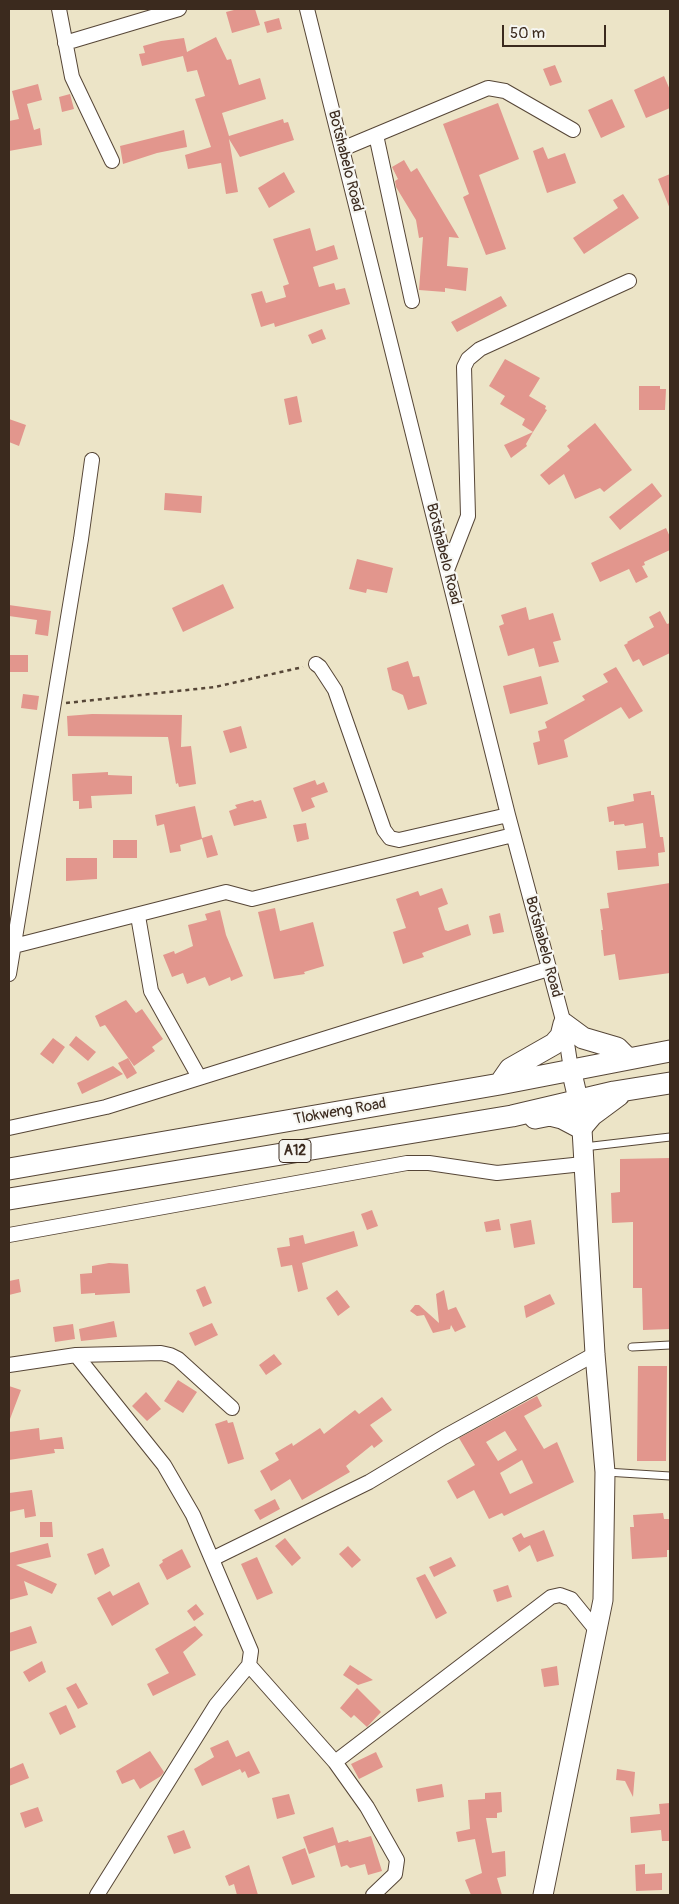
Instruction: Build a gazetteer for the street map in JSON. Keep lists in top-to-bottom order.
{
  "streets": {
    "main road": ["Tlokweng Road", "A12"],
    "street": ["Botshabelo Road"]
  },
  "crossings": [
    ["Botshabelo Road", "Tlokweng Road"]
  ],
  "scale_bar": "50 m"
}
